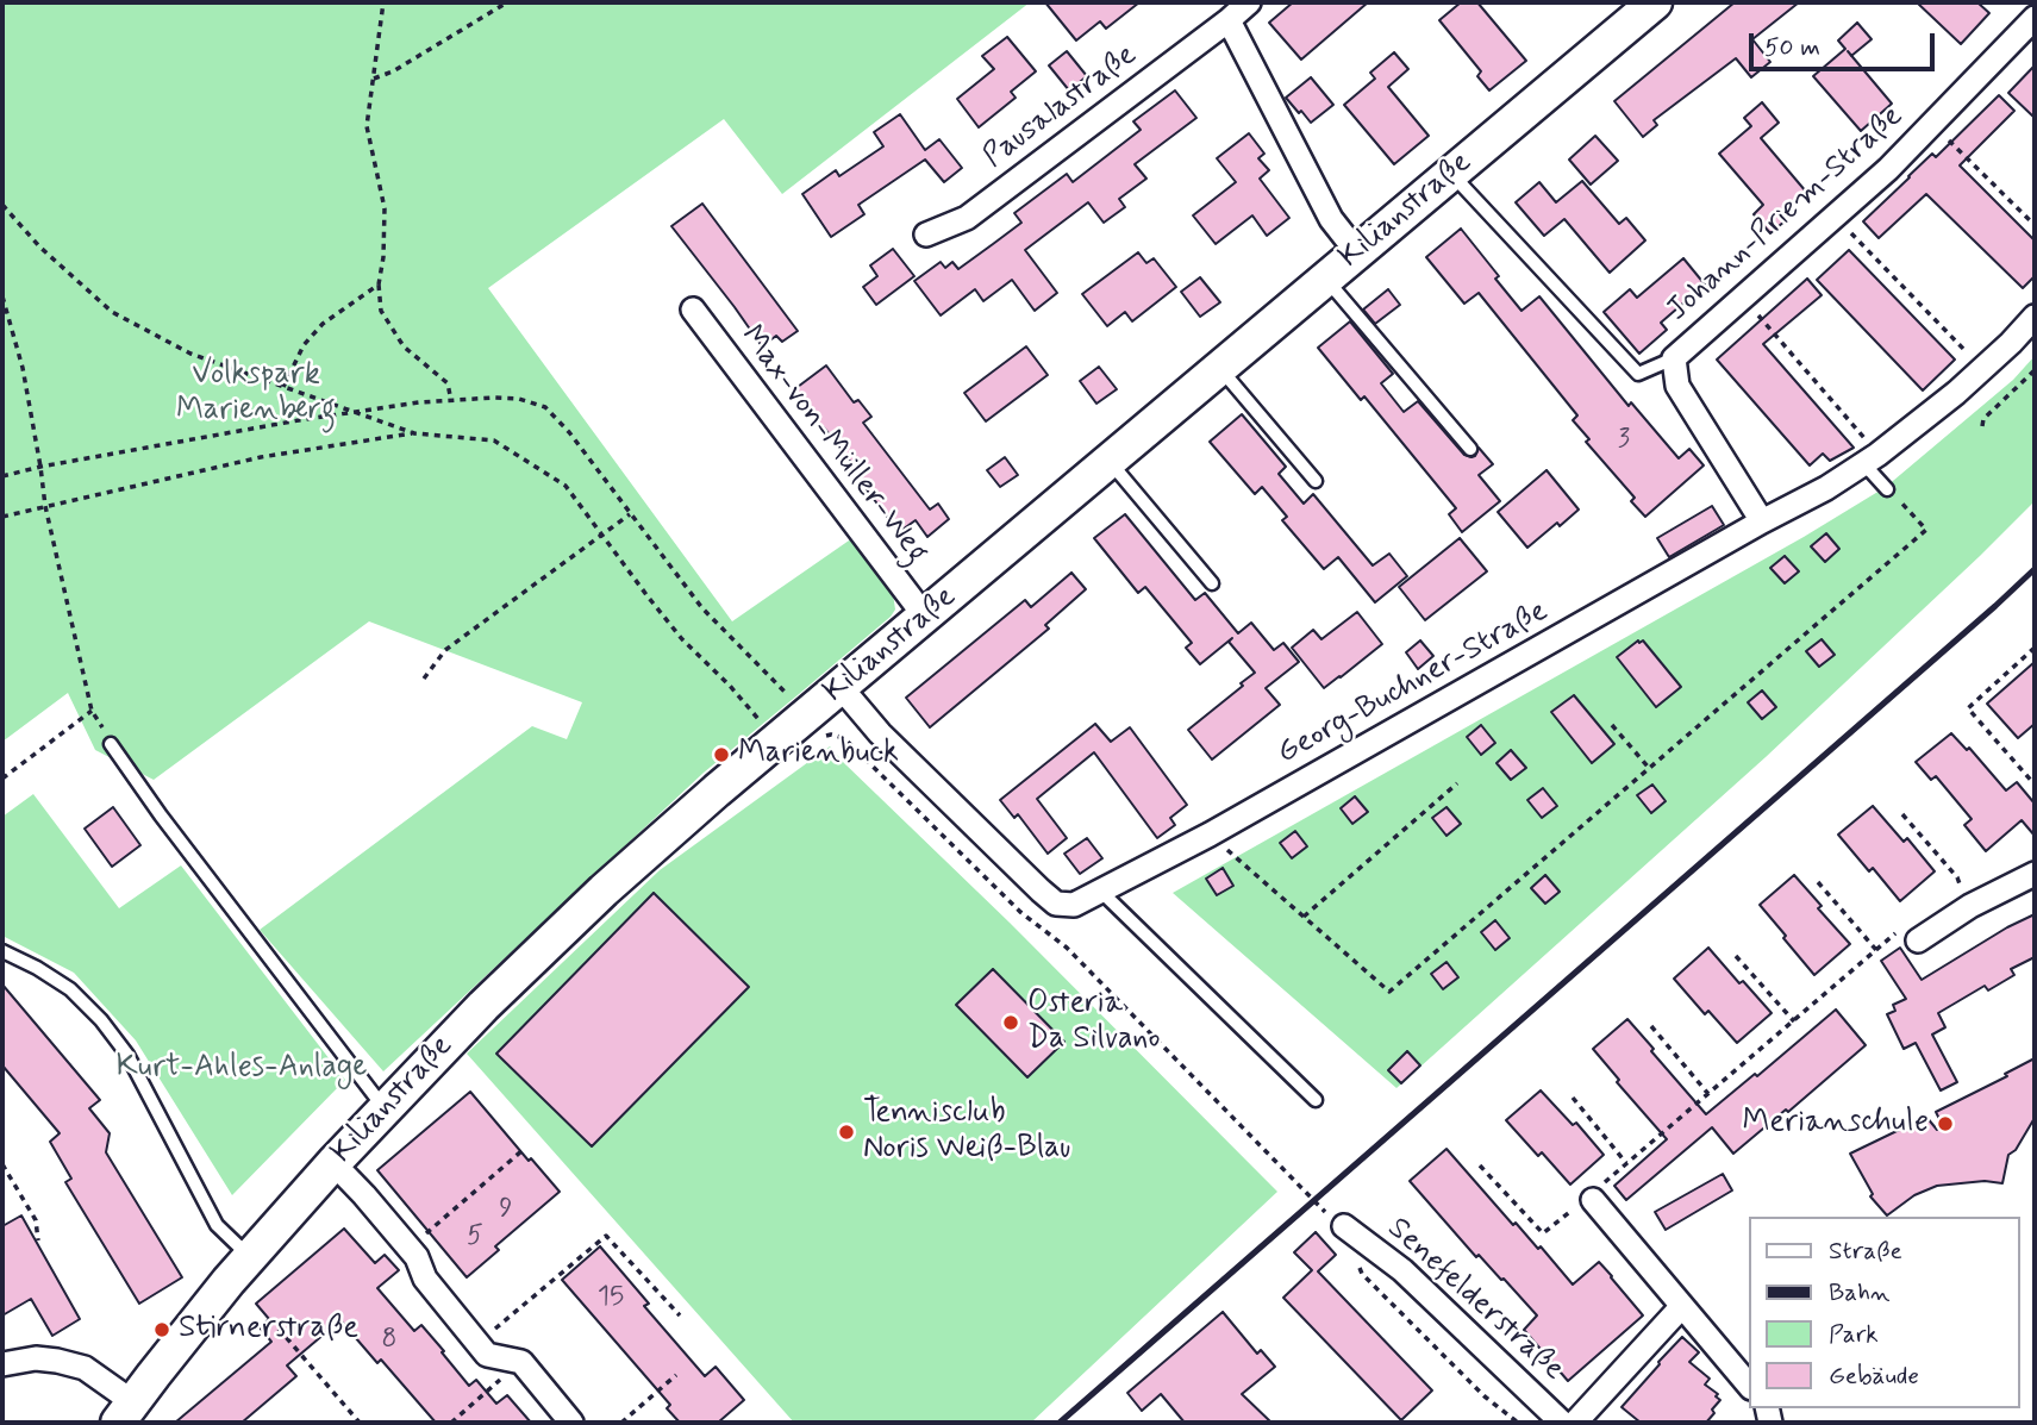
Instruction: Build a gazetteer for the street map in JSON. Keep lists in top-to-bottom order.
{
  "streets": {
    "main road": ["Kilianstraße"],
    "street": [
      "Pausalastraße",
      "Johann-Priem-Straße",
      "Max-von-Müller-Weg",
      "Georg-Buchner-Straße",
      "Senefelderstraße"
    ]
  },
  "crossings": [
    ["Kilianstraße", "Max-von-Müller-Weg"],
    ["Kilianstraße", "Georg-Buchner-Straße"],
    ["Johann-Priem-Straße", "Georg-Buchner-Straße"]
  ],
  "parks": ["Volkspark Marienberg", "Kurt-Ahles-Anlage"],
  "places": [
    "Marienbuck",
    "Osteria Da Silvano",
    "Merianschule",
    "Tennisclub Noris Weiß-Blau",
    "Stirnerstraße"
  ],
  "house_numbers": [
    "3",
    "9",
    "5",
    "15",
    "8"
  ],
  "legend": [
    "Straße",
    "Bahn",
    "Park",
    "Gebäude"
  ],
  "scale_bar": "50 m"
}
